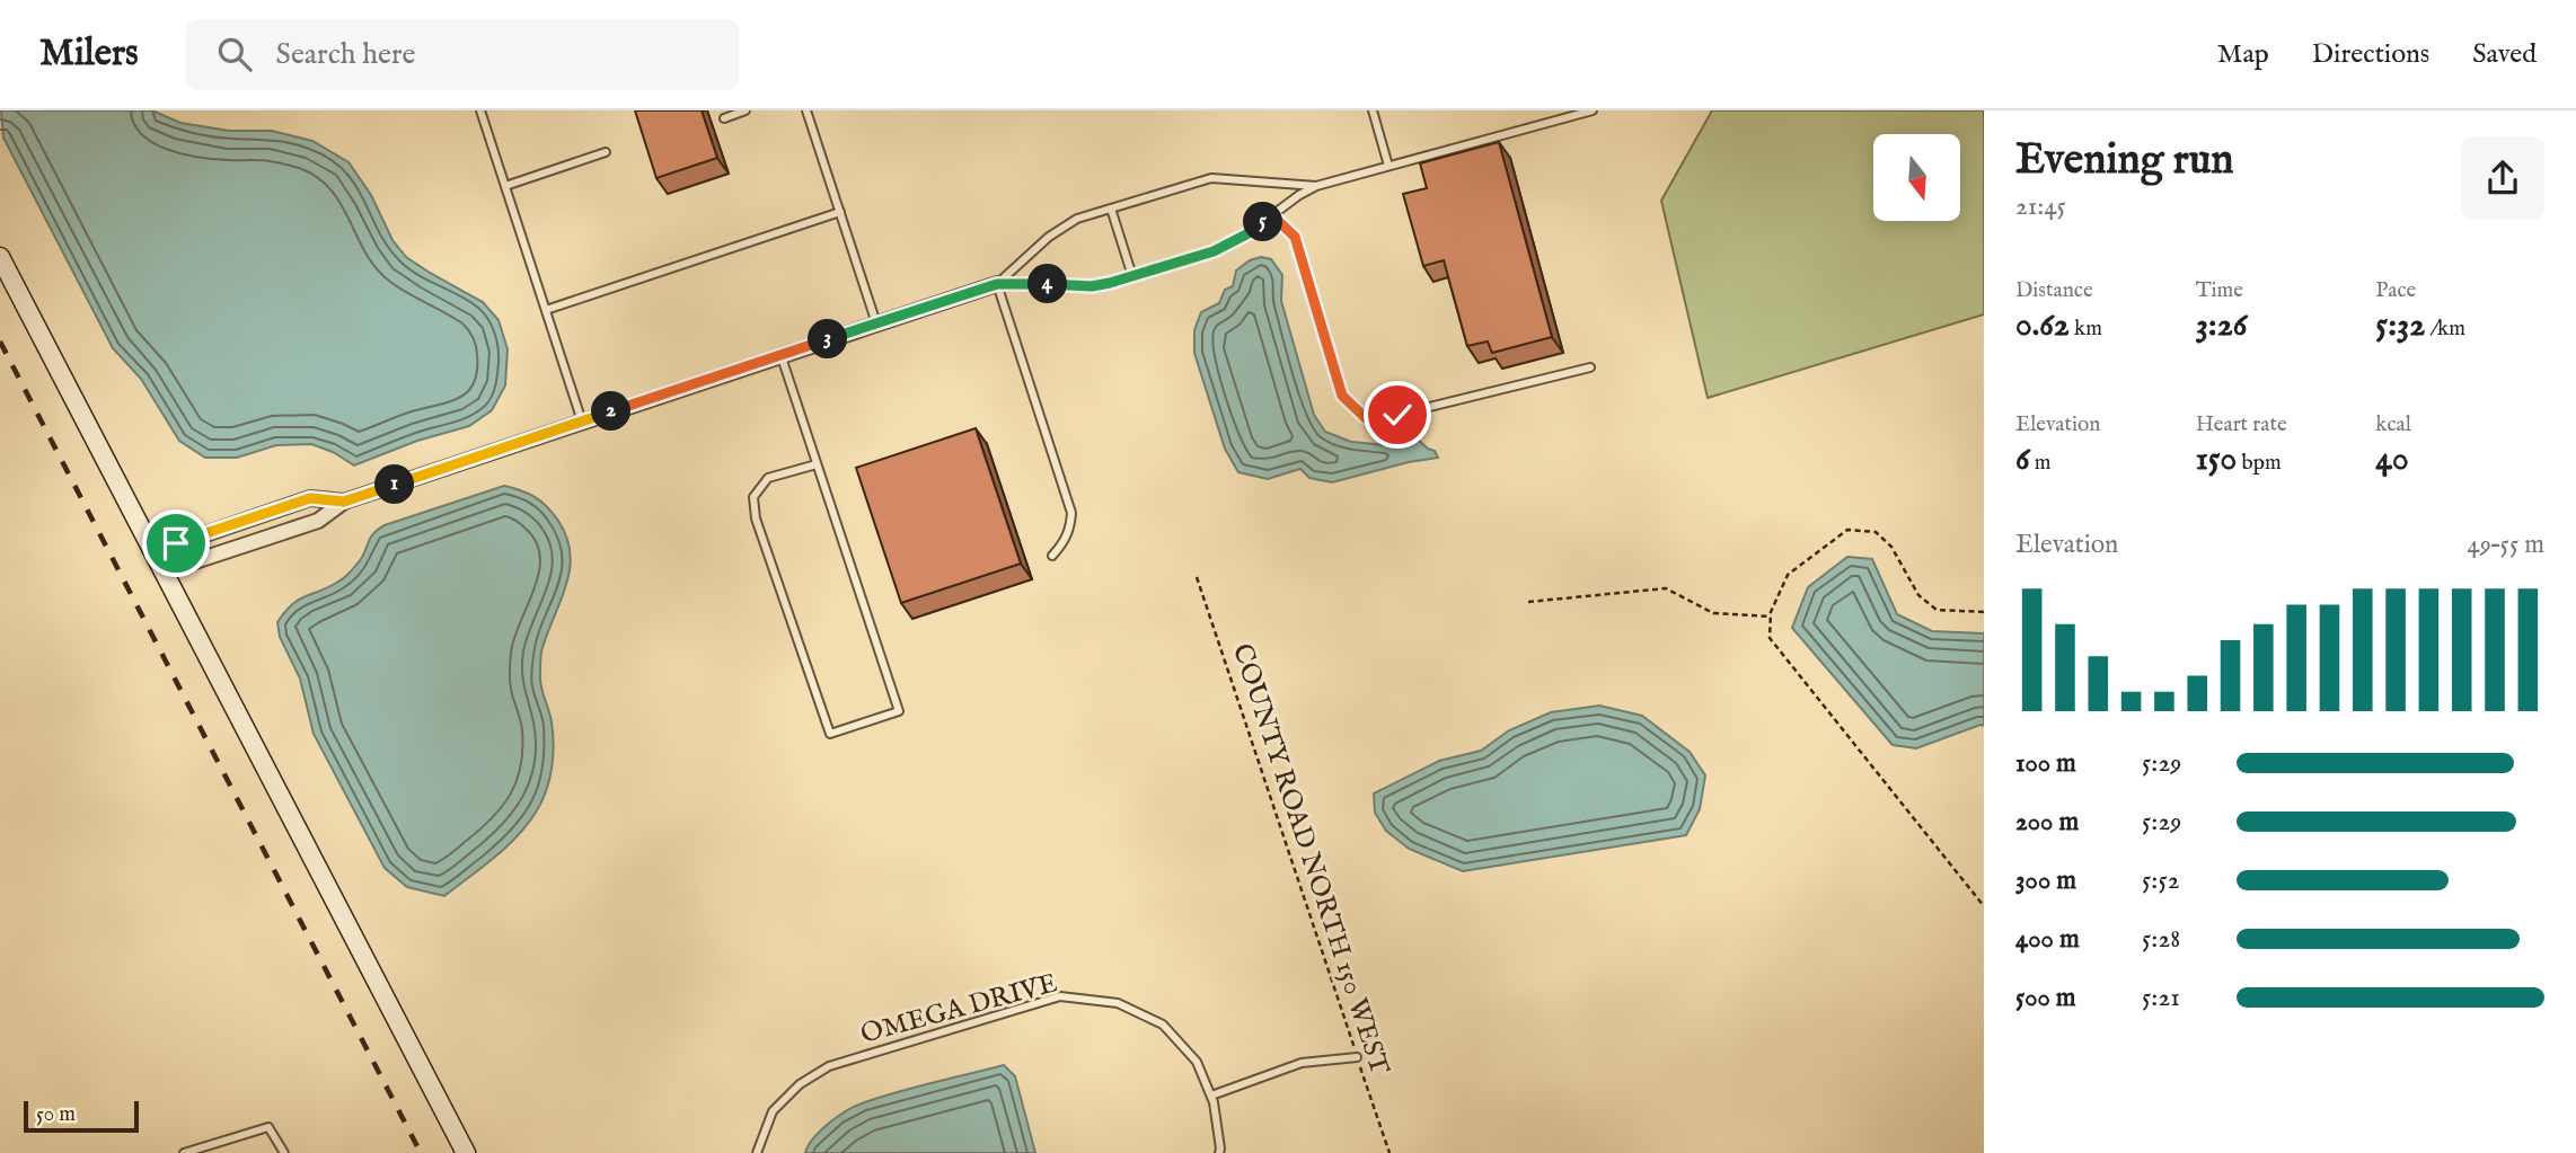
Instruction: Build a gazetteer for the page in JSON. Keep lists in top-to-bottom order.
{
  "streets": {
    "lane": ["OMEGA DRIVE"],
    "path": ["COUNTY ROAD NORTH 150 WEST"]
  },
  "scale_bar": "50 m",
  "north": "bottom",
  "page": {
    "header": "Milers",
    "search": "Search here",
    "nav": ["Map", "Directions", "Saved"],
    "heading": ["Evening run", "21:45"],
    "pins": [
      "5",
      "4",
      "3",
      "2",
      "1"
    ],
    "stats": [
      ["Distance", "0.62 km"],
      ["Time", "3:26"],
      ["Pace", "5:32 /km"],
      ["Elevation", "6 m"],
      ["Heart rate", "150 bpm"],
      ["kcal", "40"]
    ],
    "chart": ["Elevation", "49–55 m"],
    "list": [
      {
        "name": "100 m",
        "note": "5:29"
      },
      {
        "name": "200 m",
        "note": "5:29"
      },
      {
        "name": "300 m",
        "note": "5:52"
      },
      {
        "name": "400 m",
        "note": "5:28"
      },
      {
        "name": "500 m",
        "note": "5:21"
      }
    ],
    "scale": "50 m"
  }
}
